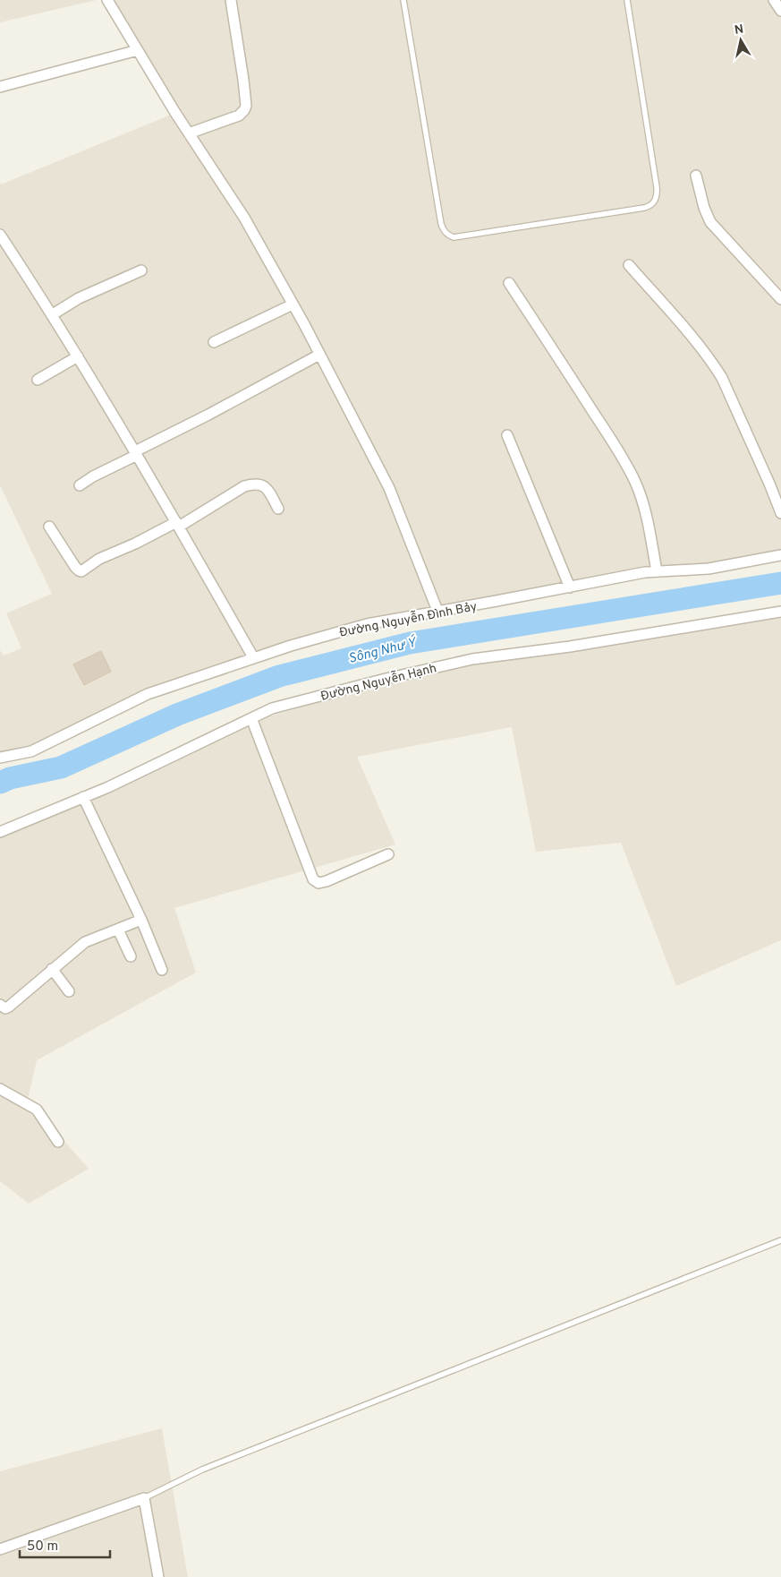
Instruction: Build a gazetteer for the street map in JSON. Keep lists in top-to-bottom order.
{
  "streets": {
    "street": ["Đường Nguyễn Đình Bảy", "Đường Nguyễn Hạnh"]
  },
  "water": ["Sông Như Ý"],
  "scale_bar": "50 m",
  "north": "top"
}
